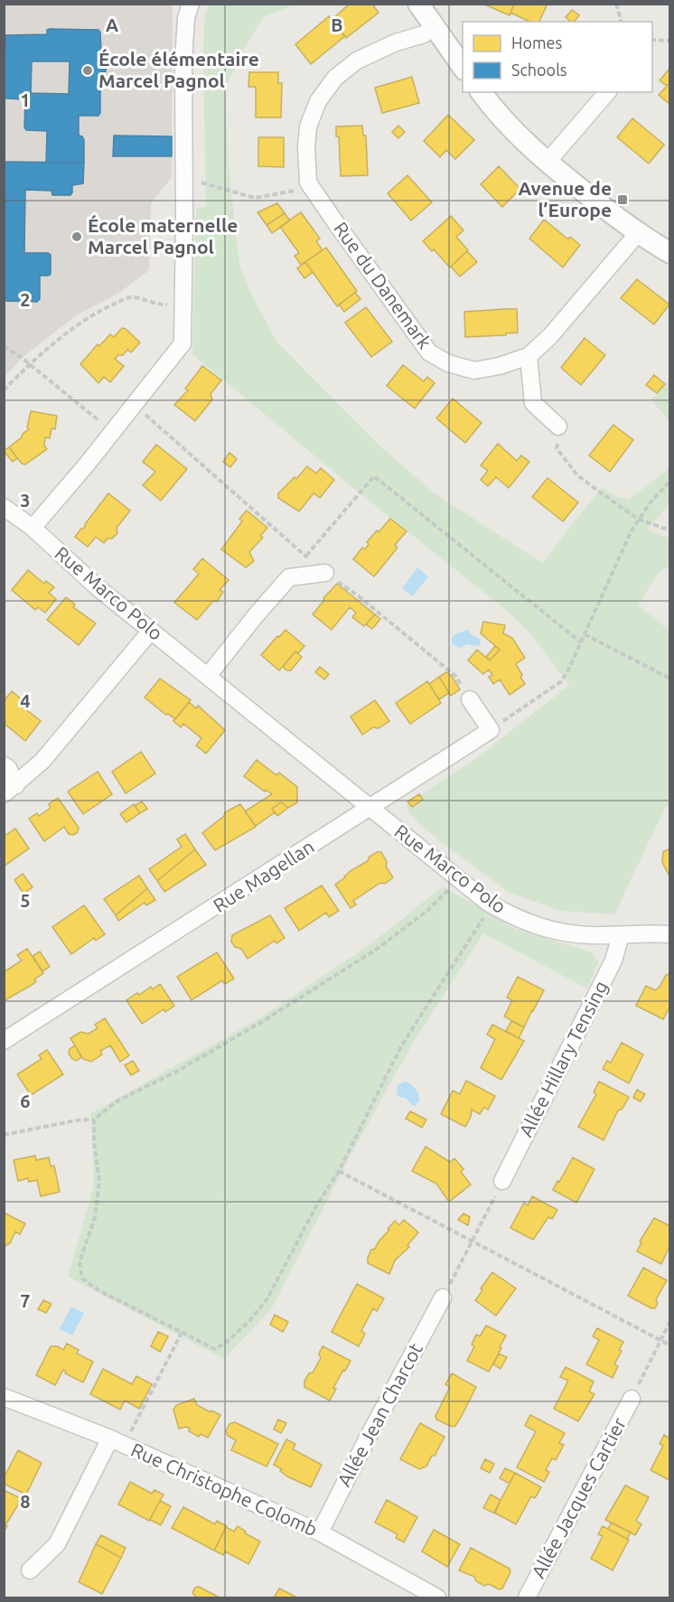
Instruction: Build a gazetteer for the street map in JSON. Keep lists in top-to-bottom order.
{
  "streets": {
    "street": [
      "Rue du Danemark",
      "Rue Marco Polo",
      "Rue Magellan",
      "Allée Hillary Tensing",
      "Allée Jean Charcot",
      "Rue Christophe Colomb",
      "Allée Jacques Cartier"
    ]
  },
  "crossings": [
    ["Rue Marco Polo", "Rue Magellan"],
    ["Rue Marco Polo", "Allée Hillary Tensing"],
    ["Allée Jean Charcot", "Rue Christophe Colomb"]
  ],
  "places": {
    "other": ["École élémentaire Marcel Pagnol", "École maternelle Marcel Pagnol"],
    "transit": ["Avenue de l’Europe"]
  },
  "legend": ["Homes", "Schools"],
  "grid": {
    "columns": ["A", "B"],
    "rows": [
      "1",
      "2",
      "3",
      "4",
      "5",
      "6",
      "7",
      "8"
    ]
  }
}
